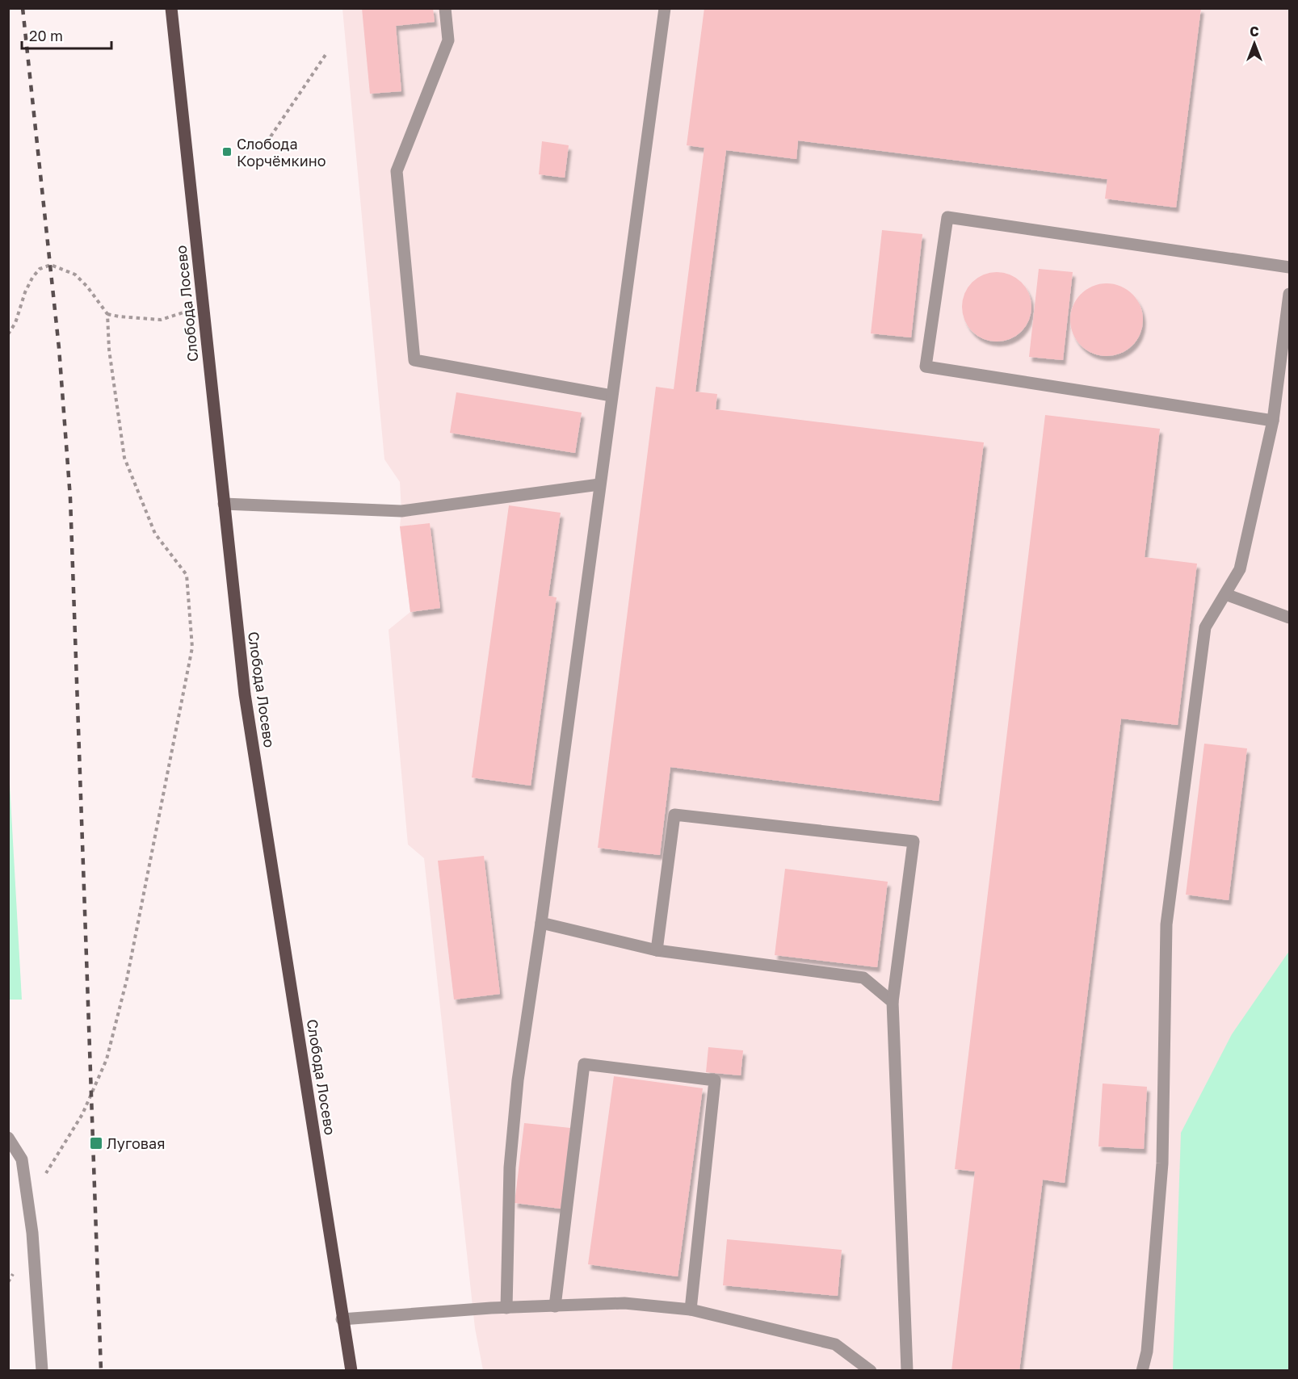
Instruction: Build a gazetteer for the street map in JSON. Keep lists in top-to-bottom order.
{
  "streets": {
    "main road": ["Слобода Лосево"]
  },
  "places": {
    "transit": ["Слобода Корчёмкино", "Луговая"]
  },
  "scale_bar": "20 m",
  "north": "top"
}
